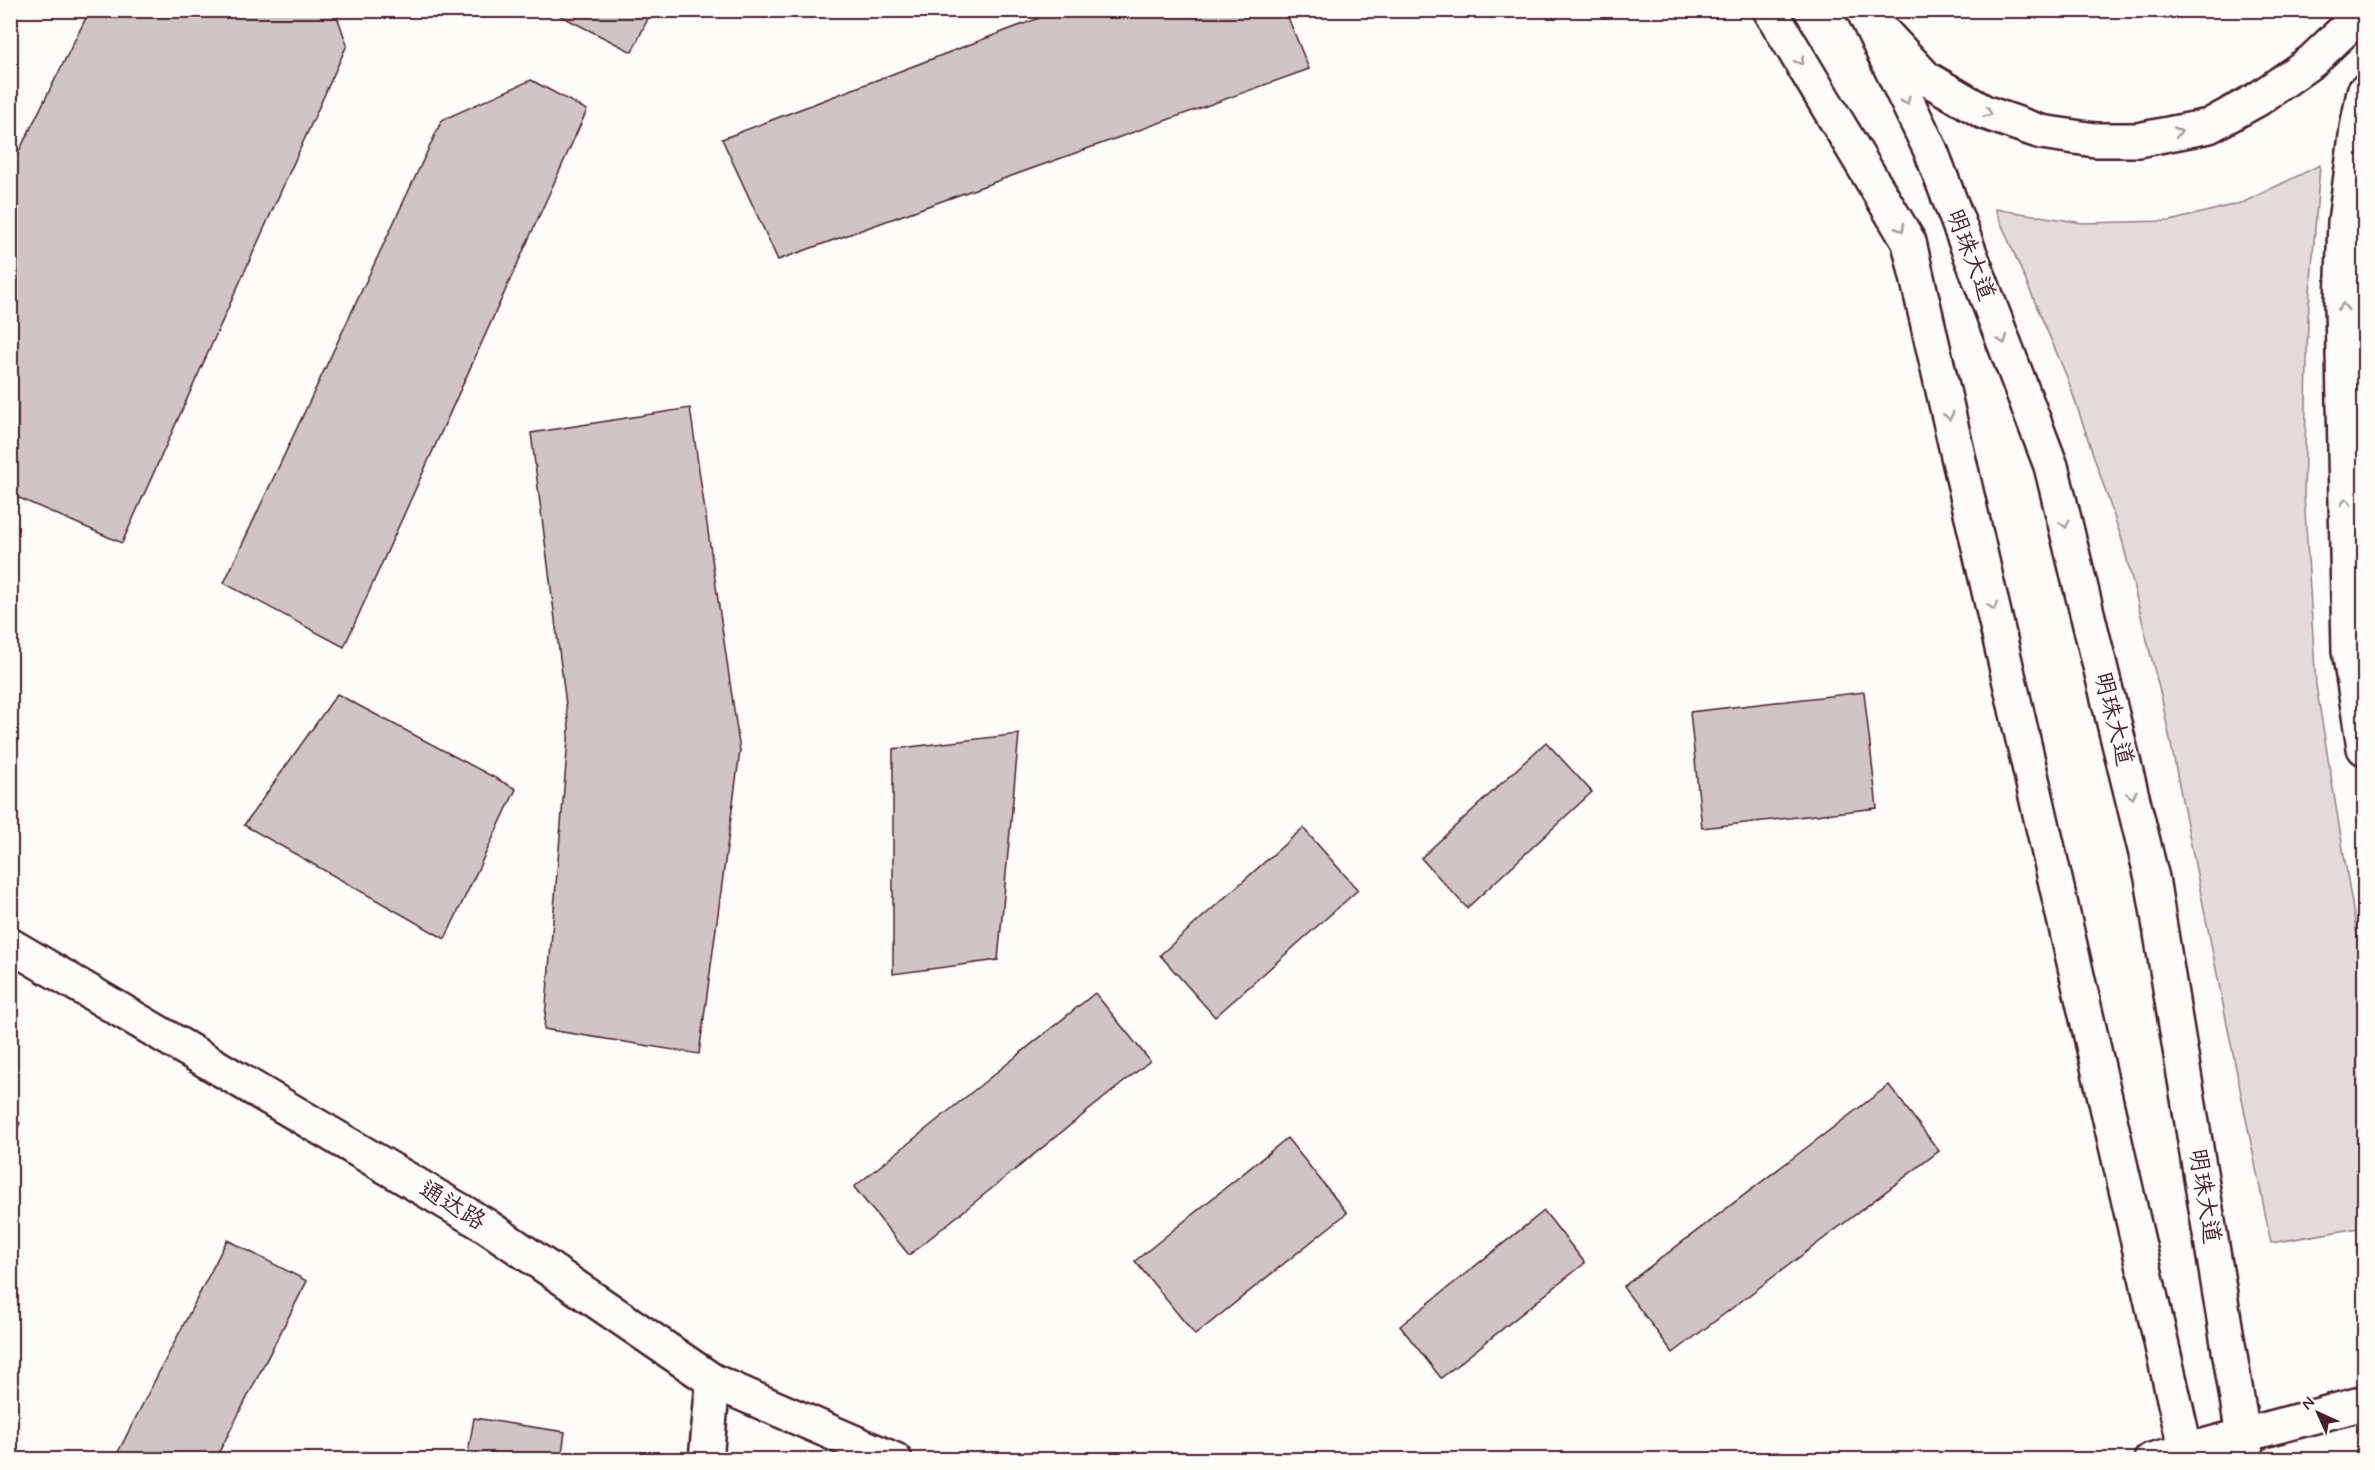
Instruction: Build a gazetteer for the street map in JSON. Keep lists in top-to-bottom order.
{
  "streets": {
    "main road": ["明珠大道", "通达路"]
  },
  "north": "top left"
}
